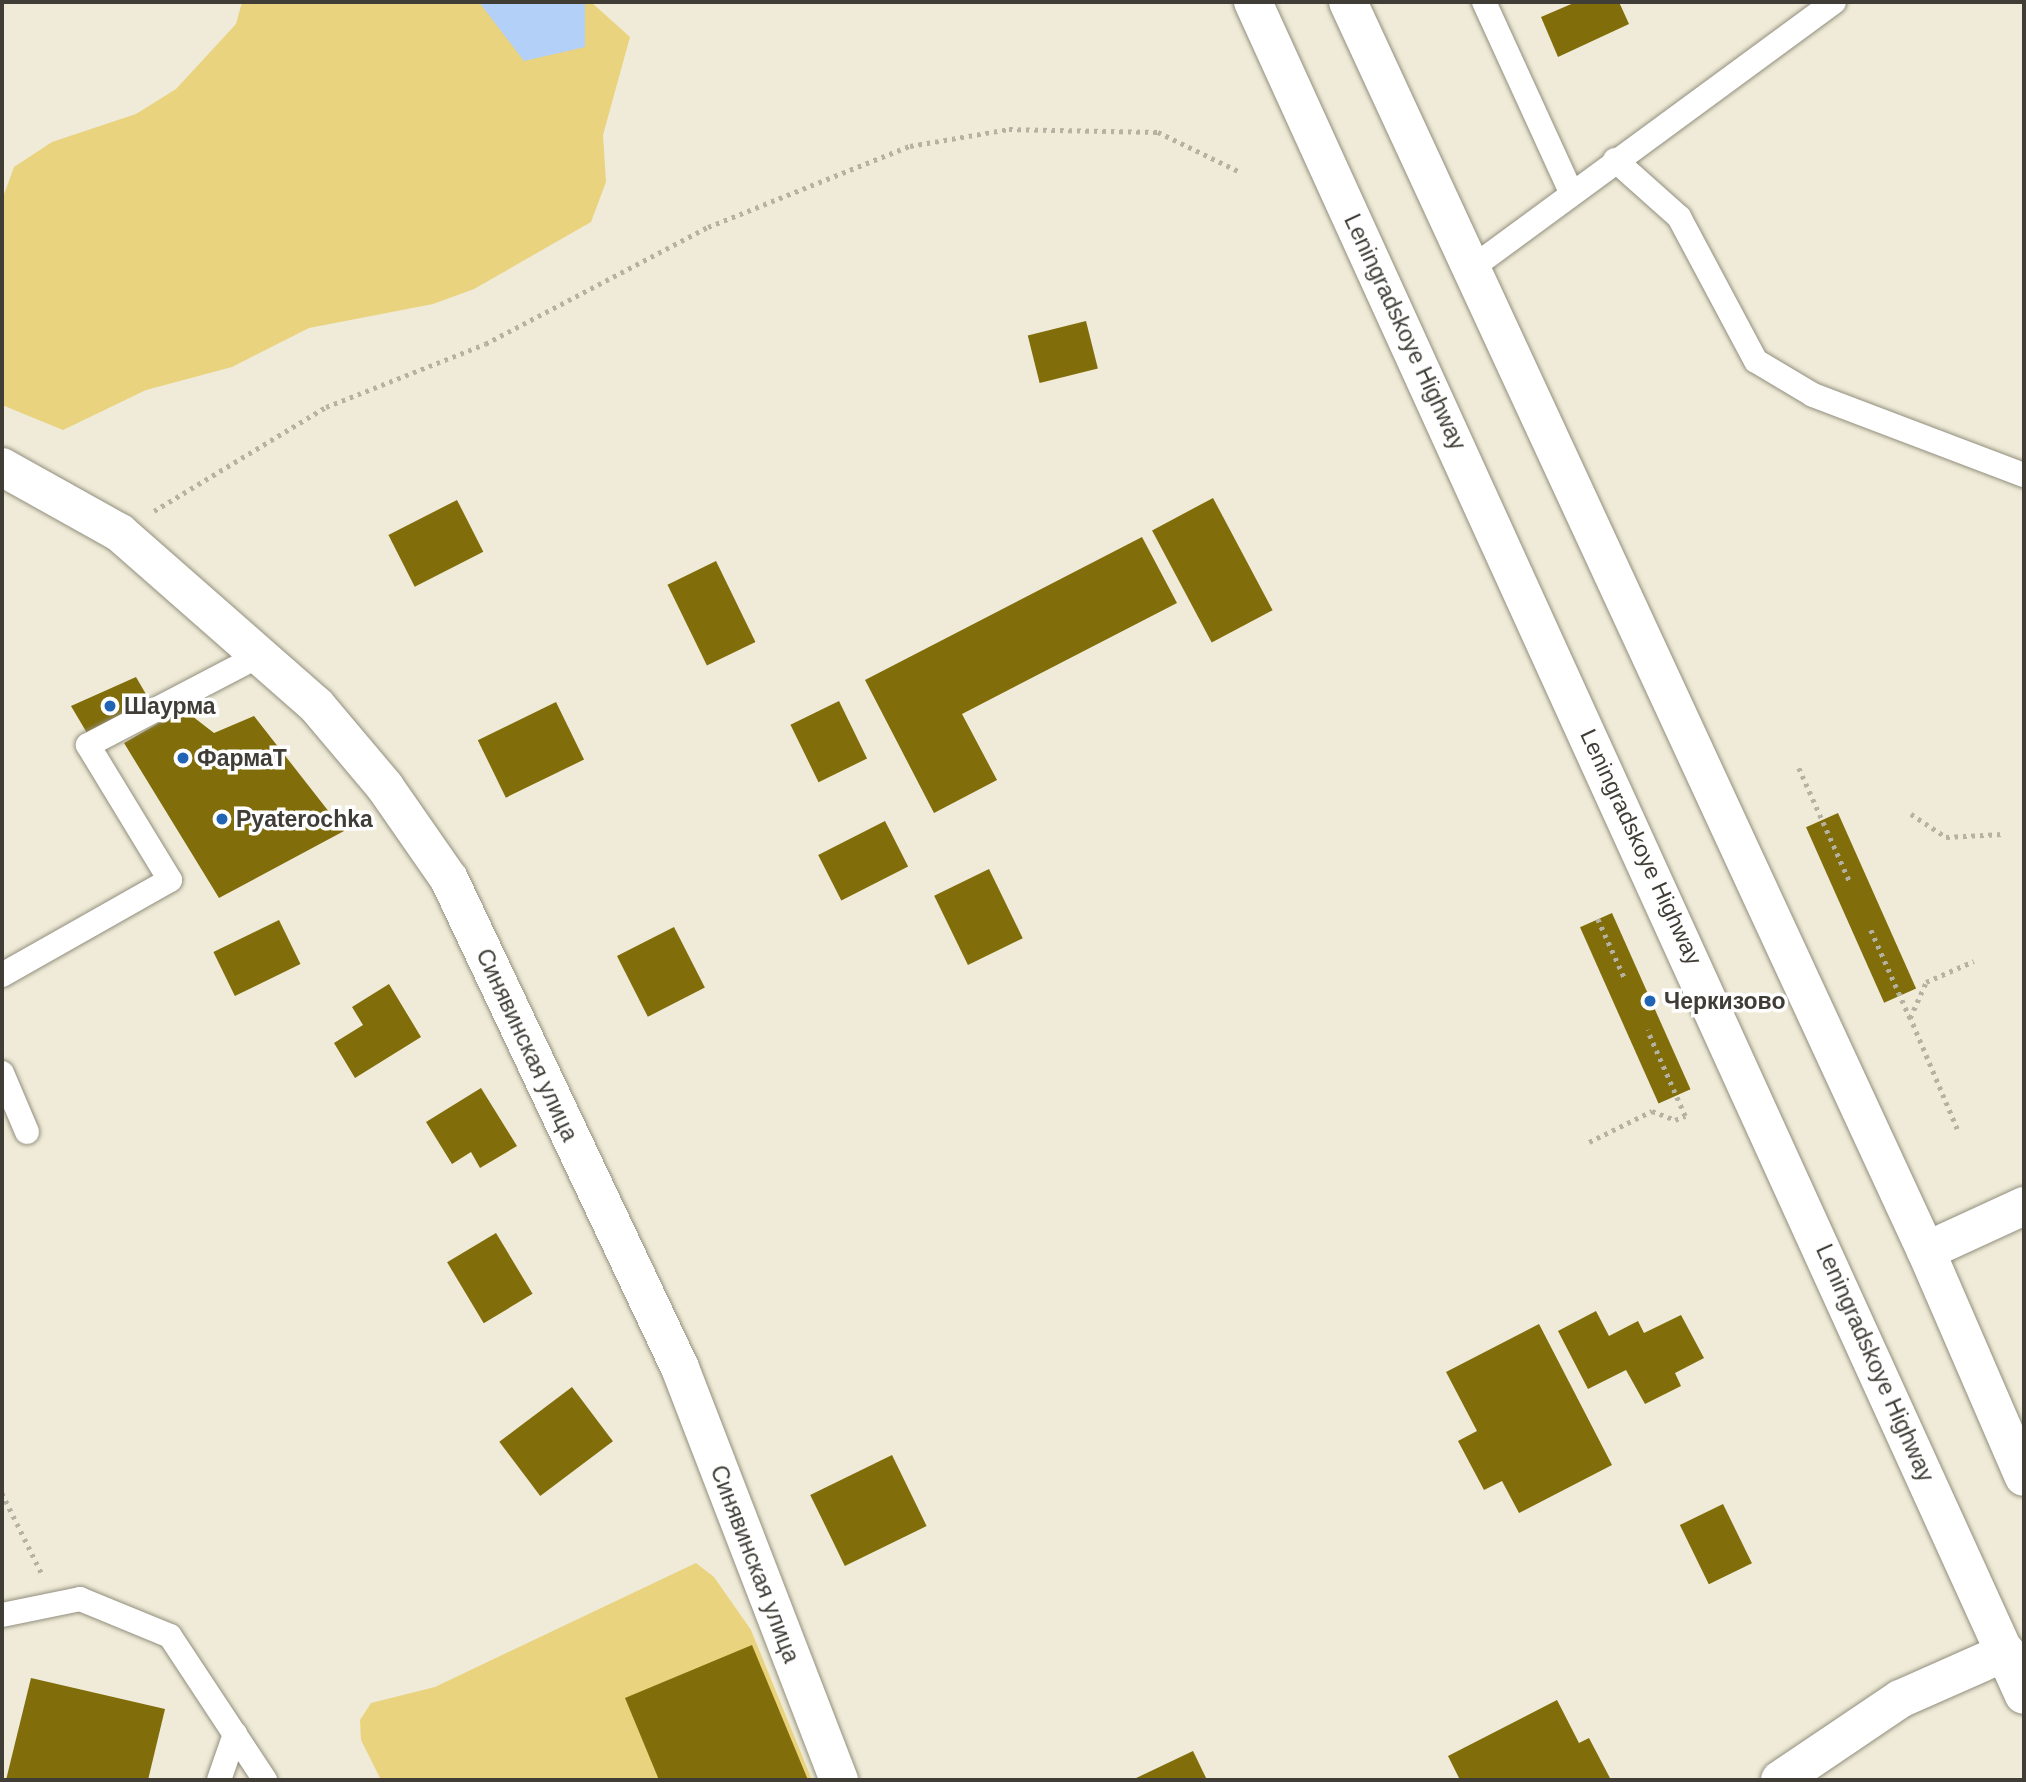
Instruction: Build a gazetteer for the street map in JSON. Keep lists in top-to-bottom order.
{
  "streets": {
    "main road": ["Leningradskoye Highway", "Синявинская улица"]
  },
  "places": [
    "Шаурма",
    "ФармаТ",
    "Pyaterochka",
    "Черкизово"
  ]
}
